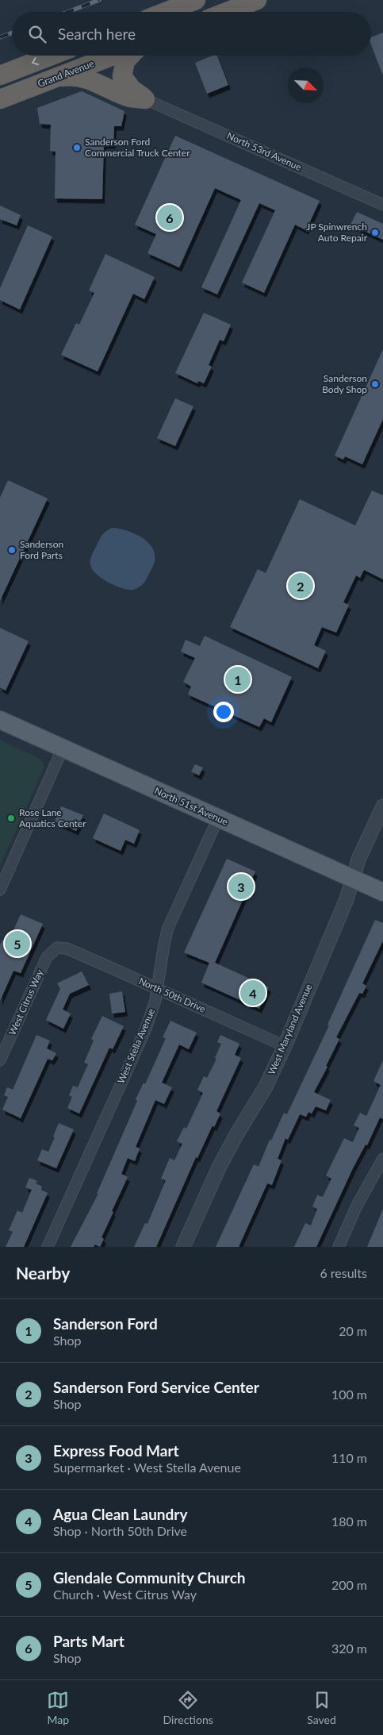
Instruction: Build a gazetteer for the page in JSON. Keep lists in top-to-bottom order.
{
  "streets": {
    "highway": ["Grand Avenue"],
    "main road": ["North 51st Avenue"],
    "street": [
      "North 53rd Avenue",
      "North 50th Drive",
      "West Citrus Way",
      "West Maryland Avenue",
      "West Stella Avenue"
    ]
  },
  "crossings": [
    ["North 51st Avenue", "West Maryland Avenue"],
    ["North 51st Avenue", "West Stella Avenue"],
    ["North 50th Drive", "West Citrus Way"],
    ["North 50th Drive", "West Maryland Avenue"],
    ["North 50th Drive", "West Stella Avenue"]
  ],
  "places": [
    "Sanderson Ford Commercial Truck Center",
    "JP Spinwrench Auto Repair",
    "Sanderson Body Shop",
    "Sanderson Ford Parts",
    "Rose Lane Aquatics Center"
  ],
  "north": "bottom right",
  "page": {
    "search": "Search here",
    "pins": [
      "6",
      "2",
      "1",
      "3",
      "5",
      "4"
    ],
    "heading": ["Nearby", "6 results"],
    "list": [
      {
        "mark": "1",
        "name": "Sanderson Ford",
        "note": "Shop",
        "value": "20 m"
      },
      {
        "mark": "2",
        "name": "Sanderson Ford Service Center",
        "note": "Shop",
        "value": "100 m"
      },
      {
        "mark": "3",
        "name": "Express Food Mart",
        "note": "Supermarket · West Stella Avenue",
        "value": "110 m"
      },
      {
        "mark": "4",
        "name": "Agua Clean Laundry",
        "note": "Shop · North 50th Drive",
        "value": "180 m"
      },
      {
        "mark": "5",
        "name": "Glendale Community Church",
        "note": "Church · West Citrus Way",
        "value": "200 m"
      },
      {
        "mark": "6",
        "name": "Parts Mart",
        "note": "Shop",
        "value": "320 m"
      }
    ],
    "nav": ["Map", "Directions", "Saved"]
  }
}
